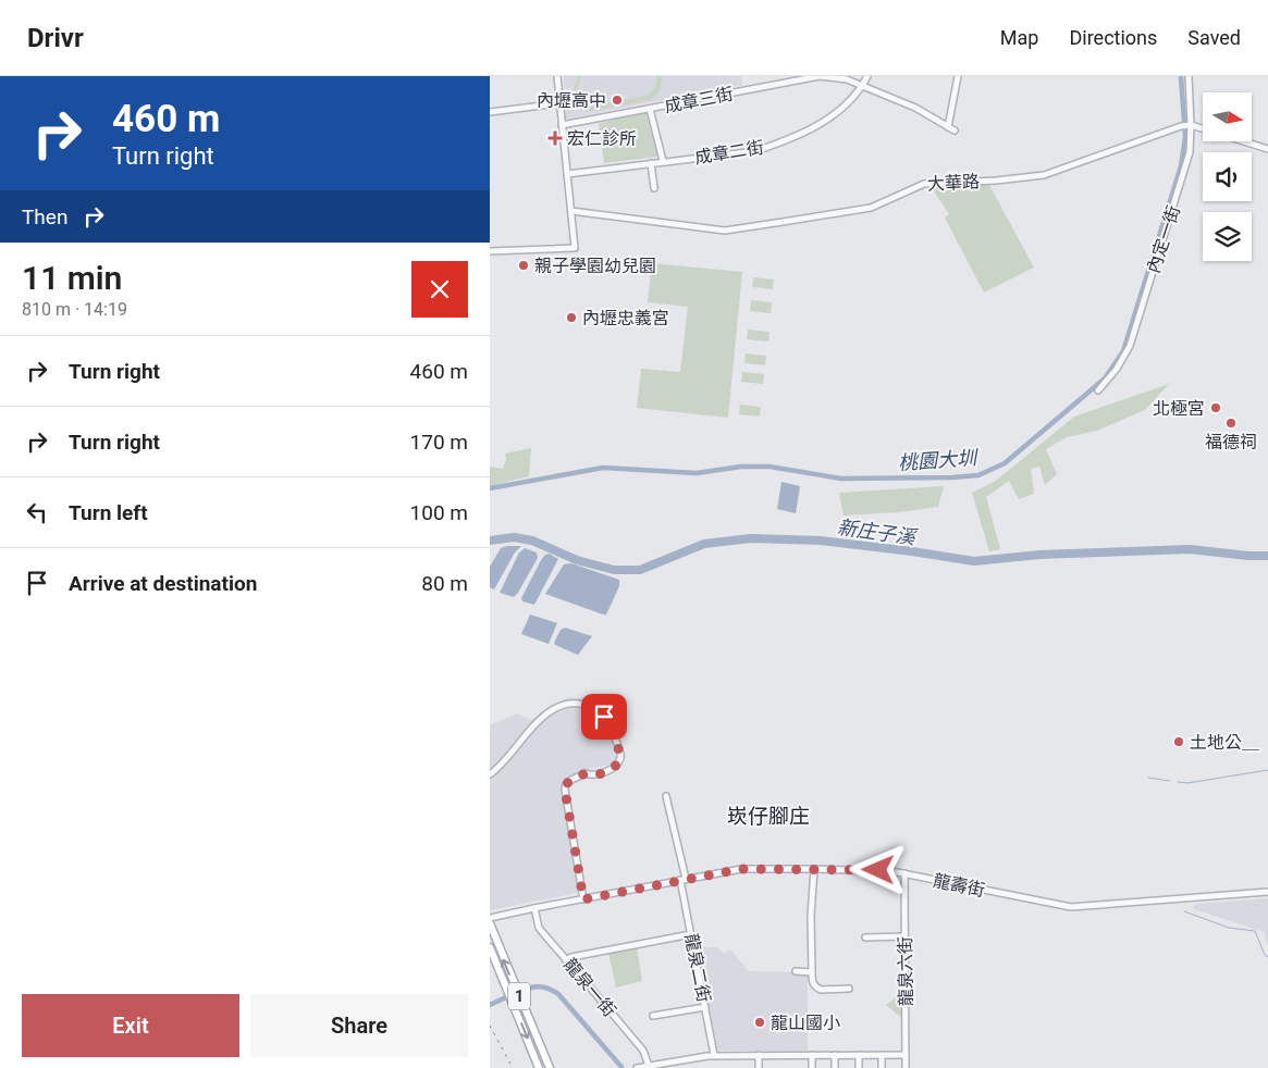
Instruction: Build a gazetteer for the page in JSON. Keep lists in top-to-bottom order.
{
  "streets": {
    "main road": ["1"],
    "street": [
      "成章三街",
      "成章二街",
      "大華路",
      "內定一街",
      "龍壽街",
      "龍泉二街",
      "龍泉六街",
      "龍泉一街"
    ]
  },
  "crossings": [
    ["成章三街", "成章二街"],
    ["大華路", "內定一街"],
    ["龍壽街", "龍泉二街"],
    ["龍壽街", "龍泉六街"],
    ["龍壽街", "龍泉一街"]
  ],
  "districts": ["崁仔腳庄"],
  "water": ["桃園大圳", "新庄子溪"],
  "places": {
    "other": [
      "內壢高中",
      "親子學園幼兒園",
      "內壢忠義宮",
      "北極宮",
      "福德祠",
      "土地公＿",
      "龍山國小"
    ],
    "health": ["宏仁診所"]
  },
  "north": "right",
  "page": {
    "header": "Drivr",
    "nav": ["Map", "Directions", "Saved"],
    "turn": ["460 m", "Turn right"],
    "then": "Then",
    "heading": ["11 min", "810 m · 14:19"],
    "list": [
      {
        "name": "Turn right",
        "value": "460 m"
      },
      {
        "name": "Turn right",
        "value": "170 m"
      },
      {
        "name": "Turn left",
        "value": "100 m"
      },
      {
        "name": "Arrive at destination",
        "value": "80 m"
      }
    ],
    "buttons": ["Exit", "Share"]
  }
}
